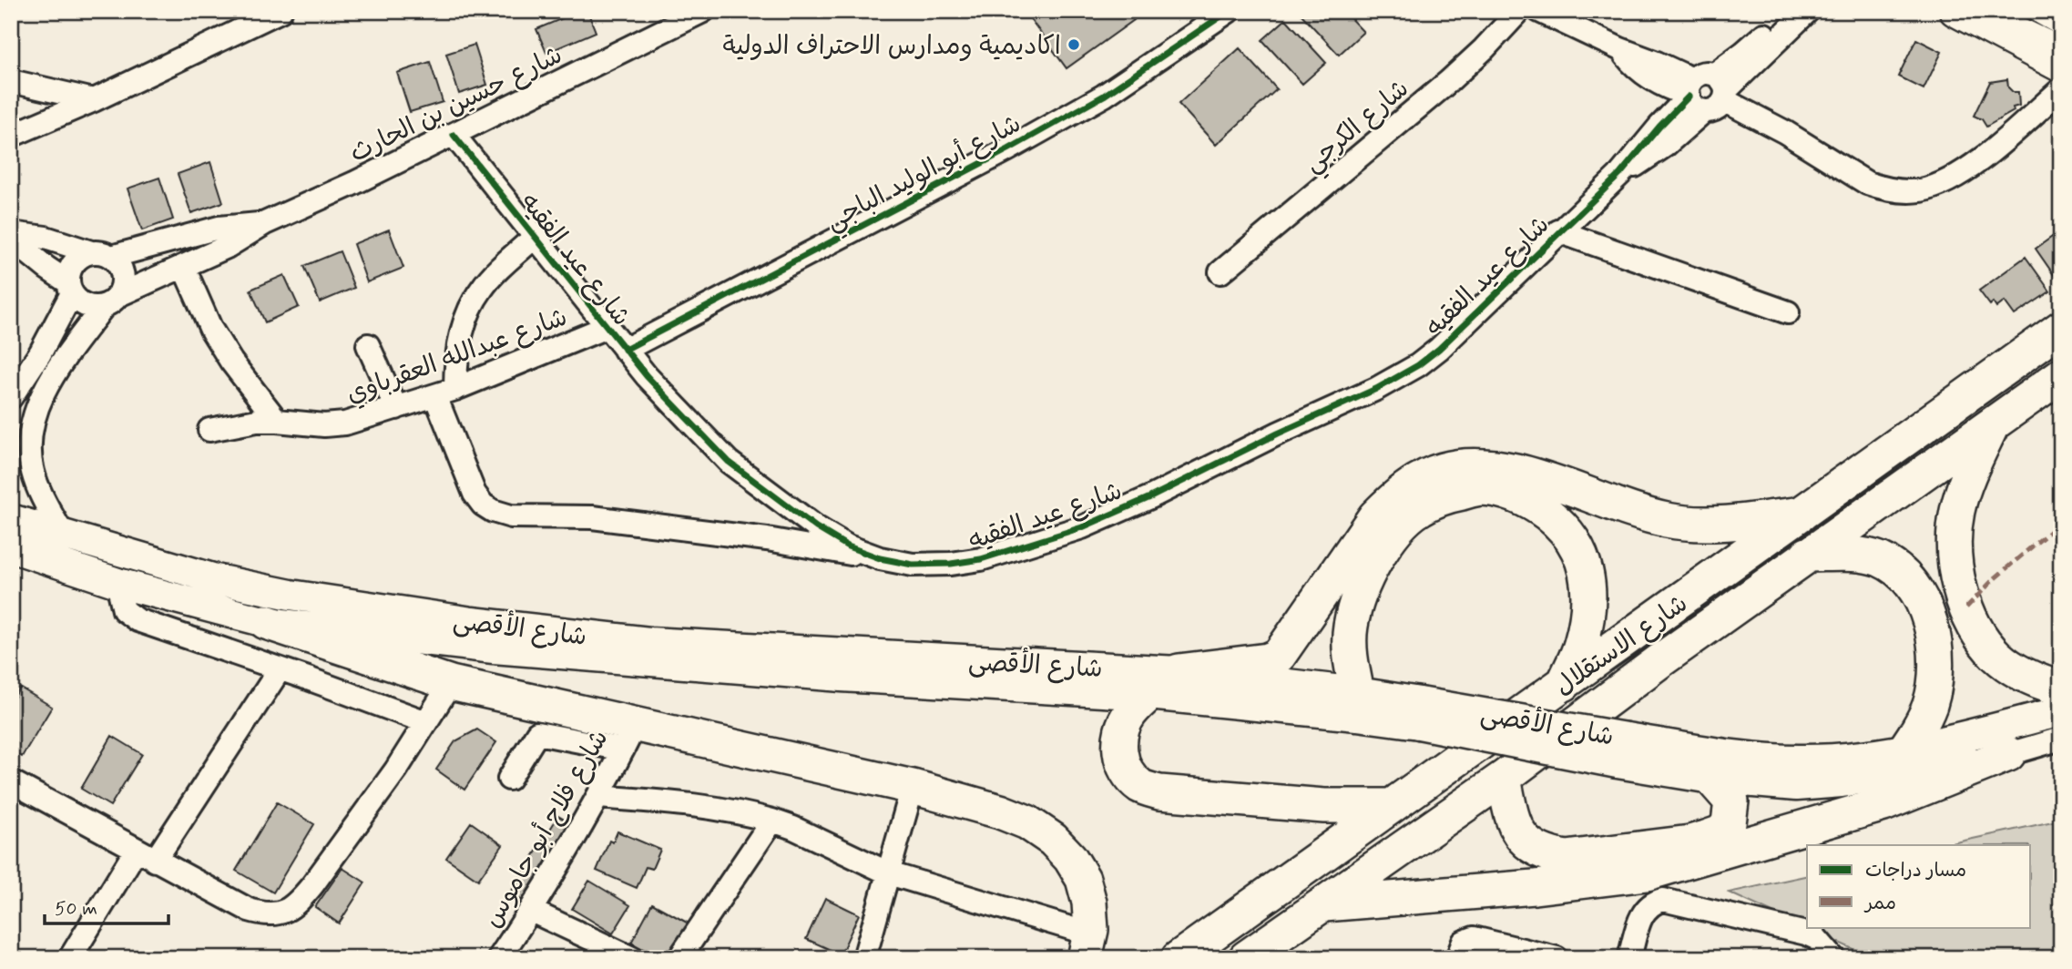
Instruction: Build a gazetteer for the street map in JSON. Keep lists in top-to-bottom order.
{
  "streets": {
    "highway": ["شارع الاستقلال"],
    "main road": ["شارع الأقصى"],
    "street": [
      "شارع حسين بن الحارث",
      "شارع الكرجي",
      "شارع أبو الوليد الباجي",
      "شارع عيد الفقيه",
      "شارع عبدالله العقرباوي",
      "شارع فلاح أبو جاموس"
    ]
  },
  "crossings": [
    ["شارع حسين بن الحارث", "شارع عيد الفقيه"],
    ["شارع حسين بن الحارث", "شارع الأقصى"],
    ["شارع أبو الوليد الباجي", "شارع عيد الفقيه"],
    ["شارع عيد الفقيه", "شارع عبدالله العقرباوي"]
  ],
  "places": ["اكاديمية ومدارس الاحتراف الدولية"],
  "legend": ["مسار دراجات", "ممر"],
  "scale_bar": "50 m"
}
